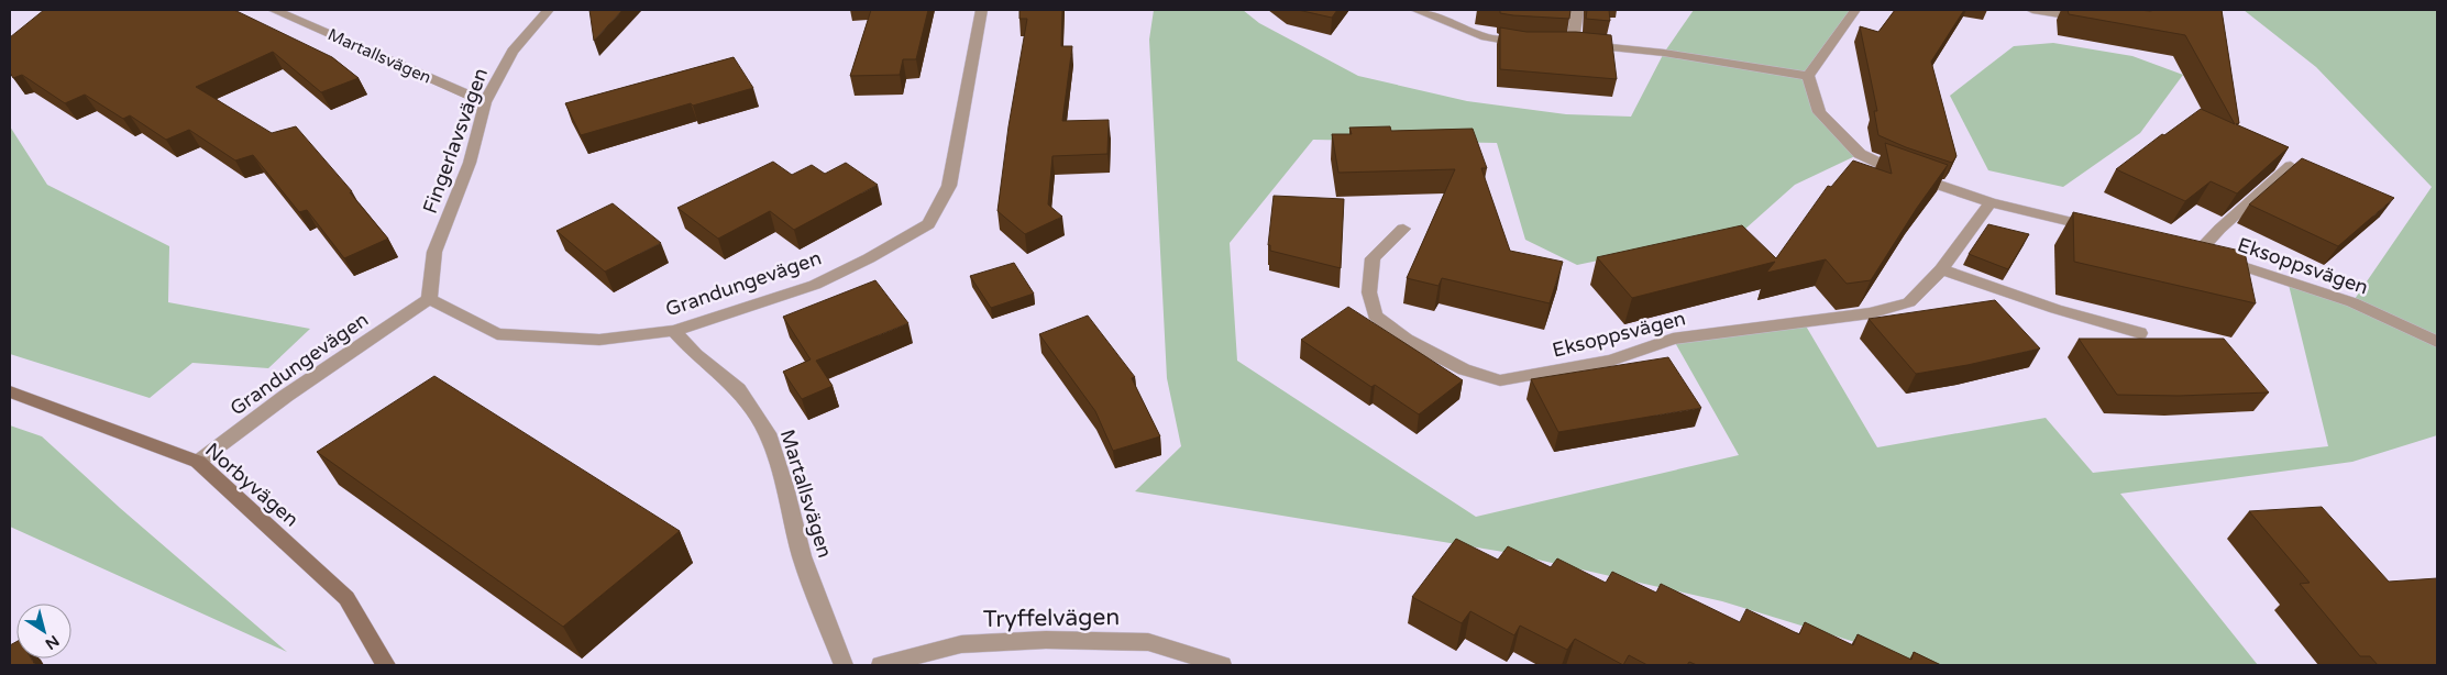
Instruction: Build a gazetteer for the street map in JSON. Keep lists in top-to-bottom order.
{
  "streets": {
    "street": [
      "Martallsvägen",
      "Fingerlavsvägen",
      "Eksoppsvägen",
      "Grandungevägen",
      "Norbyvägen",
      "Tryffelvägen"
    ]
  },
  "crossings": [
    ["Martallsvägen", "Fingerlavsvägen"],
    ["Martallsvägen", "Grandungevägen"],
    ["Fingerlavsvägen", "Grandungevägen"],
    ["Grandungevägen", "Norbyvägen"]
  ],
  "north": "bottom right"
}
